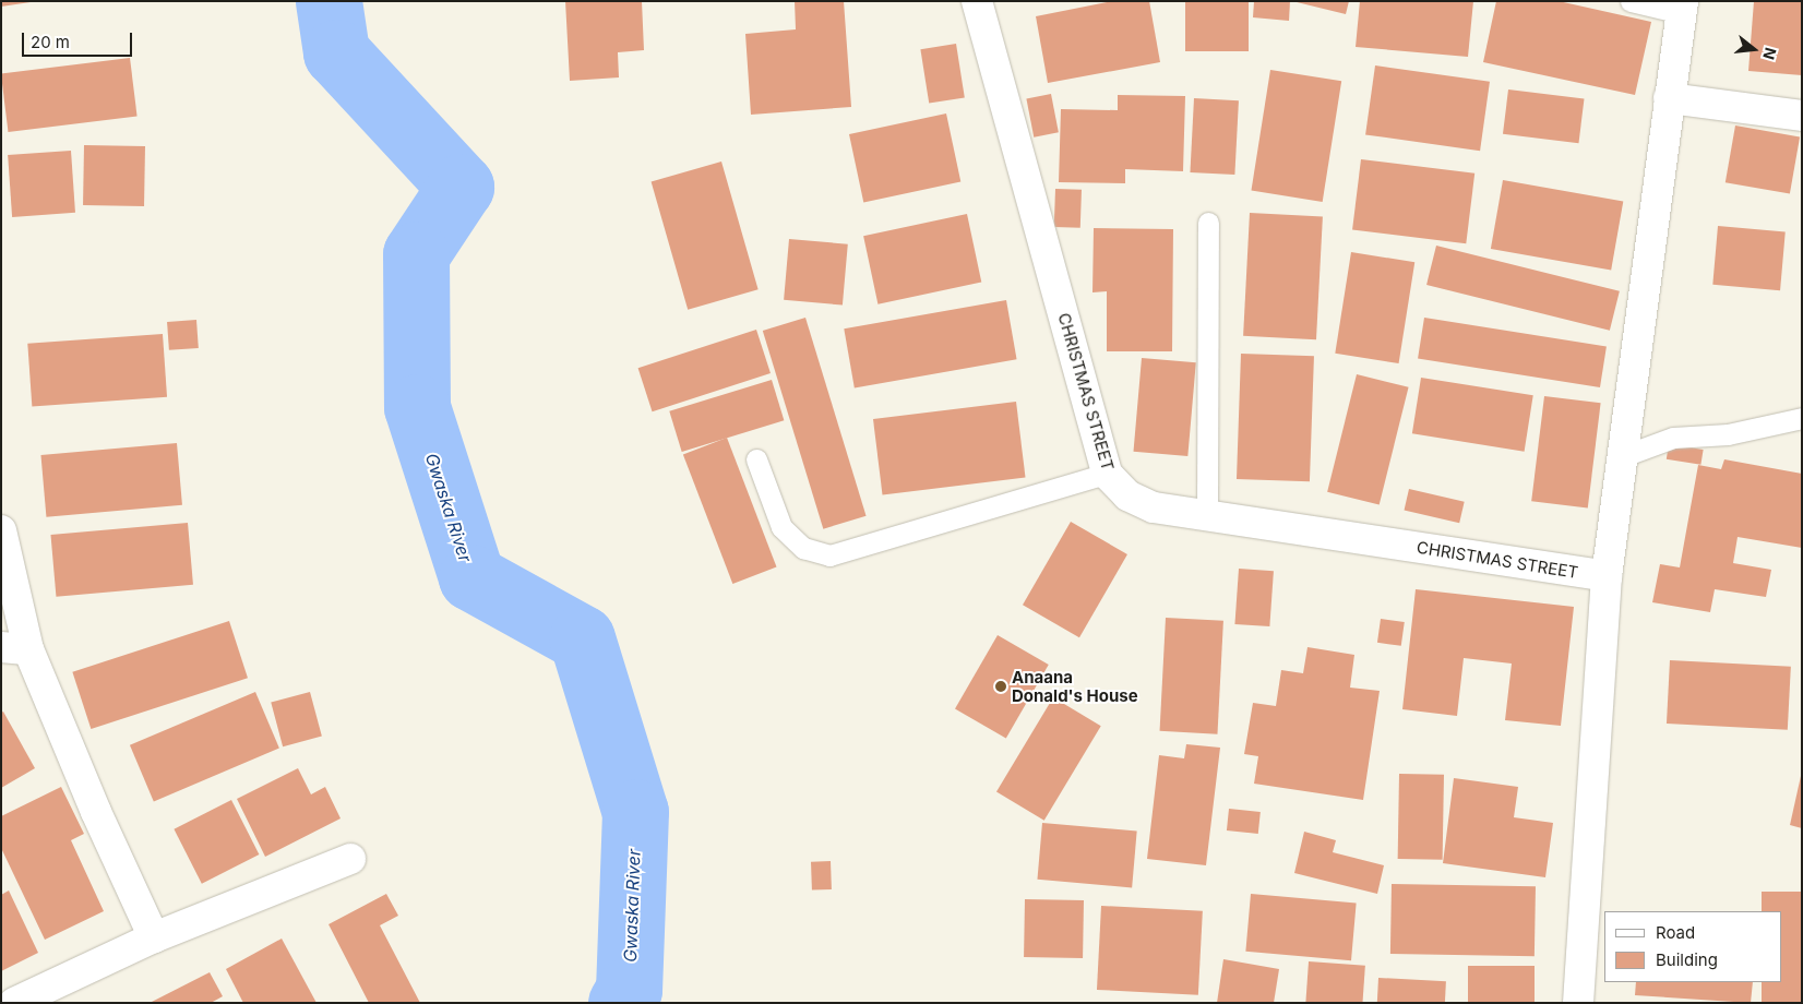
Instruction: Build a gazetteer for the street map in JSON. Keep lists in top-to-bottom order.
{
  "streets": {
    "street": ["CHRISTMAS STREET"]
  },
  "water": ["Gwaska River"],
  "places": ["Anaana Donald's House"],
  "legend": ["Road", "Building"],
  "scale_bar": "20 m",
  "north": "right"
}
